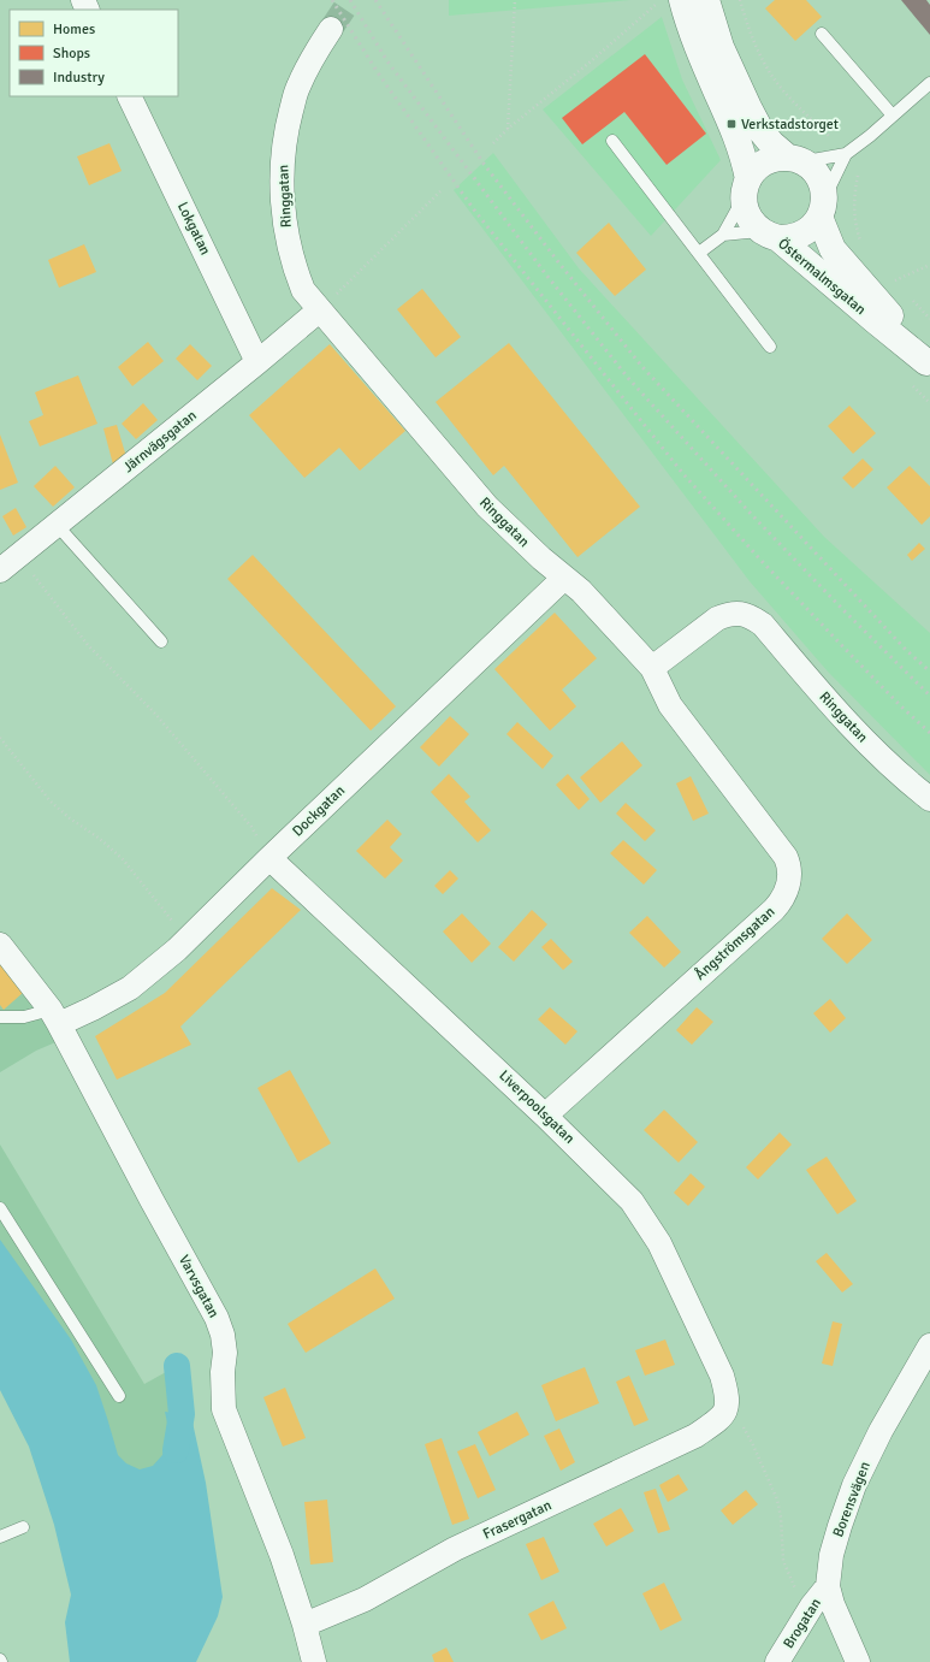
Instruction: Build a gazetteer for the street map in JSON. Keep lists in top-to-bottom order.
{
  "streets": {
    "main road": ["Östermalmsgatan"],
    "street": [
      "Ringgatan",
      "Lokgatan",
      "Järnvägsgatan",
      "Dockgatan",
      "Ångströmsgatan",
      "Liverpoolsgatan",
      "Varvsgatan",
      "Borensvägen",
      "Frasergatan",
      "Brogatan"
    ]
  },
  "crossings": [
    ["Ringgatan", "Järnvägsgatan"],
    ["Ringgatan", "Dockgatan"],
    ["Ringgatan", "Ångströmsgatan"],
    ["Lokgatan", "Järnvägsgatan"],
    ["Dockgatan", "Liverpoolsgatan"],
    ["Dockgatan", "Varvsgatan"],
    ["Ångströmsgatan", "Liverpoolsgatan"],
    ["Liverpoolsgatan", "Frasergatan"],
    ["Varvsgatan", "Frasergatan"],
    ["Borensvägen", "Brogatan"]
  ],
  "places": {
    "transit": ["Verkstadstorget"]
  },
  "legend": ["Homes", "Shops", "Industry"]
}
